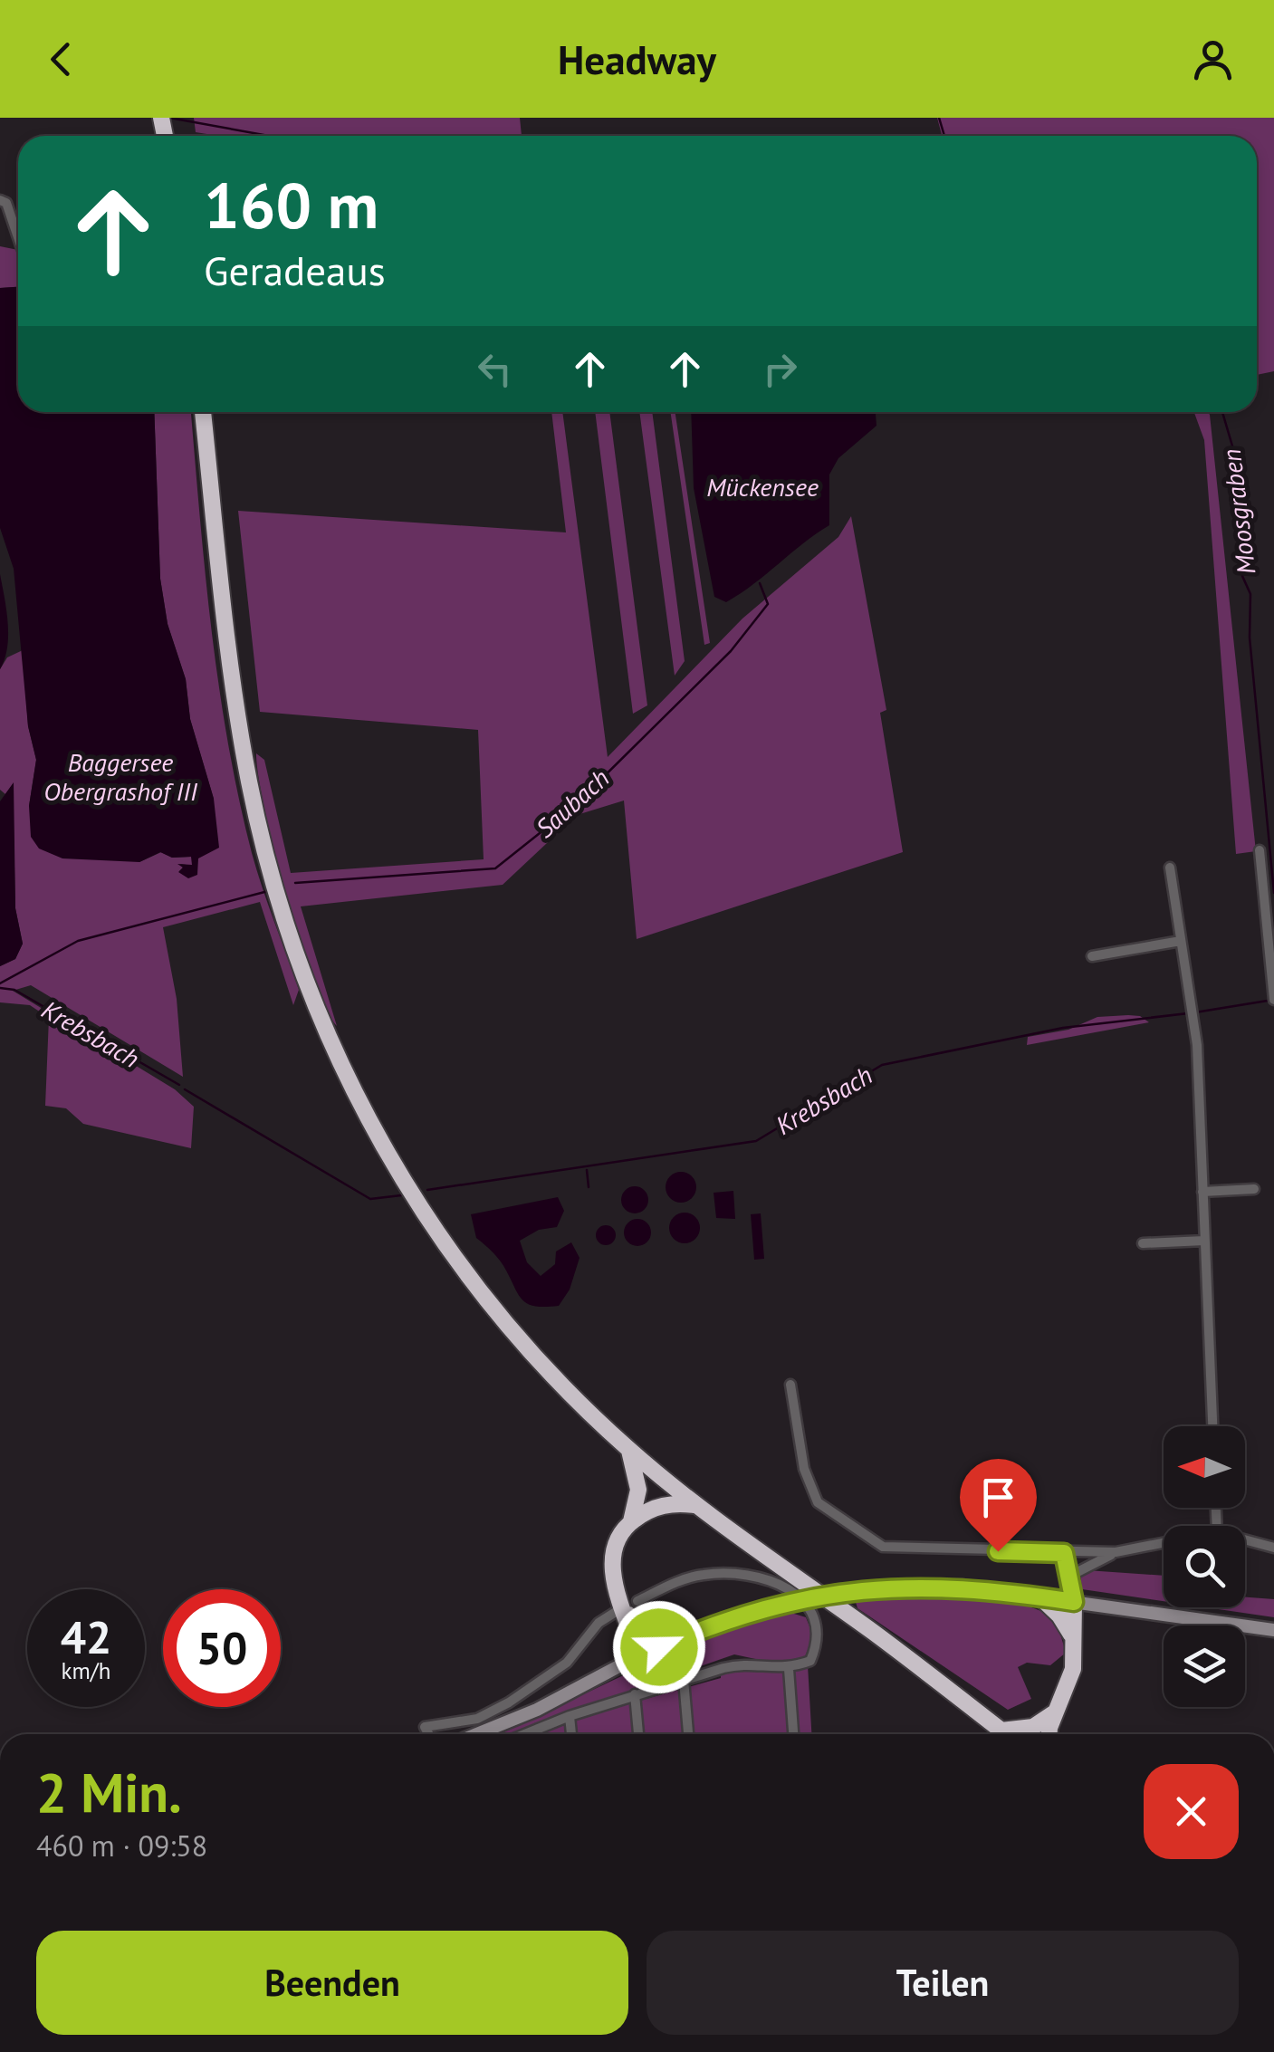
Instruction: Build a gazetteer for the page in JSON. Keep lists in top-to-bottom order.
{
  "water": [
    "Mückensee",
    "Moosgraben",
    "Baggersee Obergrashof III",
    "Saubach",
    "Krebsbach"
  ],
  "north": "left",
  "page": {
    "header": "Headway",
    "turn": ["160 m", "Geradeaus"],
    "speed": "42 km/h",
    "limit": "50",
    "heading": ["2 Min.", "460 m · 09:58"],
    "buttons": ["Beenden", "Teilen"]
  }
}
